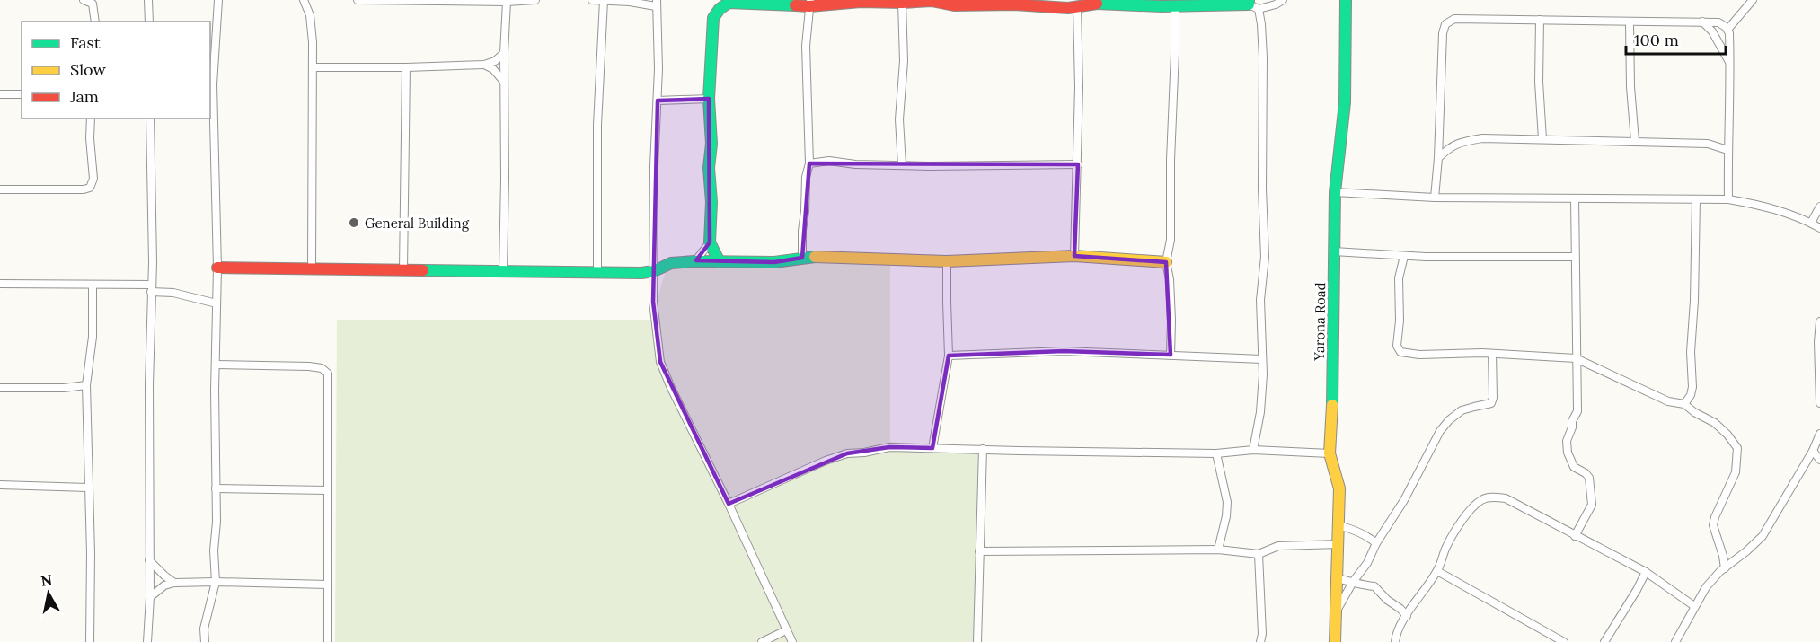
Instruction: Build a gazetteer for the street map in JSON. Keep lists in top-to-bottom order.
{
  "streets": {
    "street": ["Yarona Road"]
  },
  "places": ["General Building"],
  "legend": ["Fast", "Slow", "Jam"],
  "scale_bar": "100 m",
  "north": "top"
}
